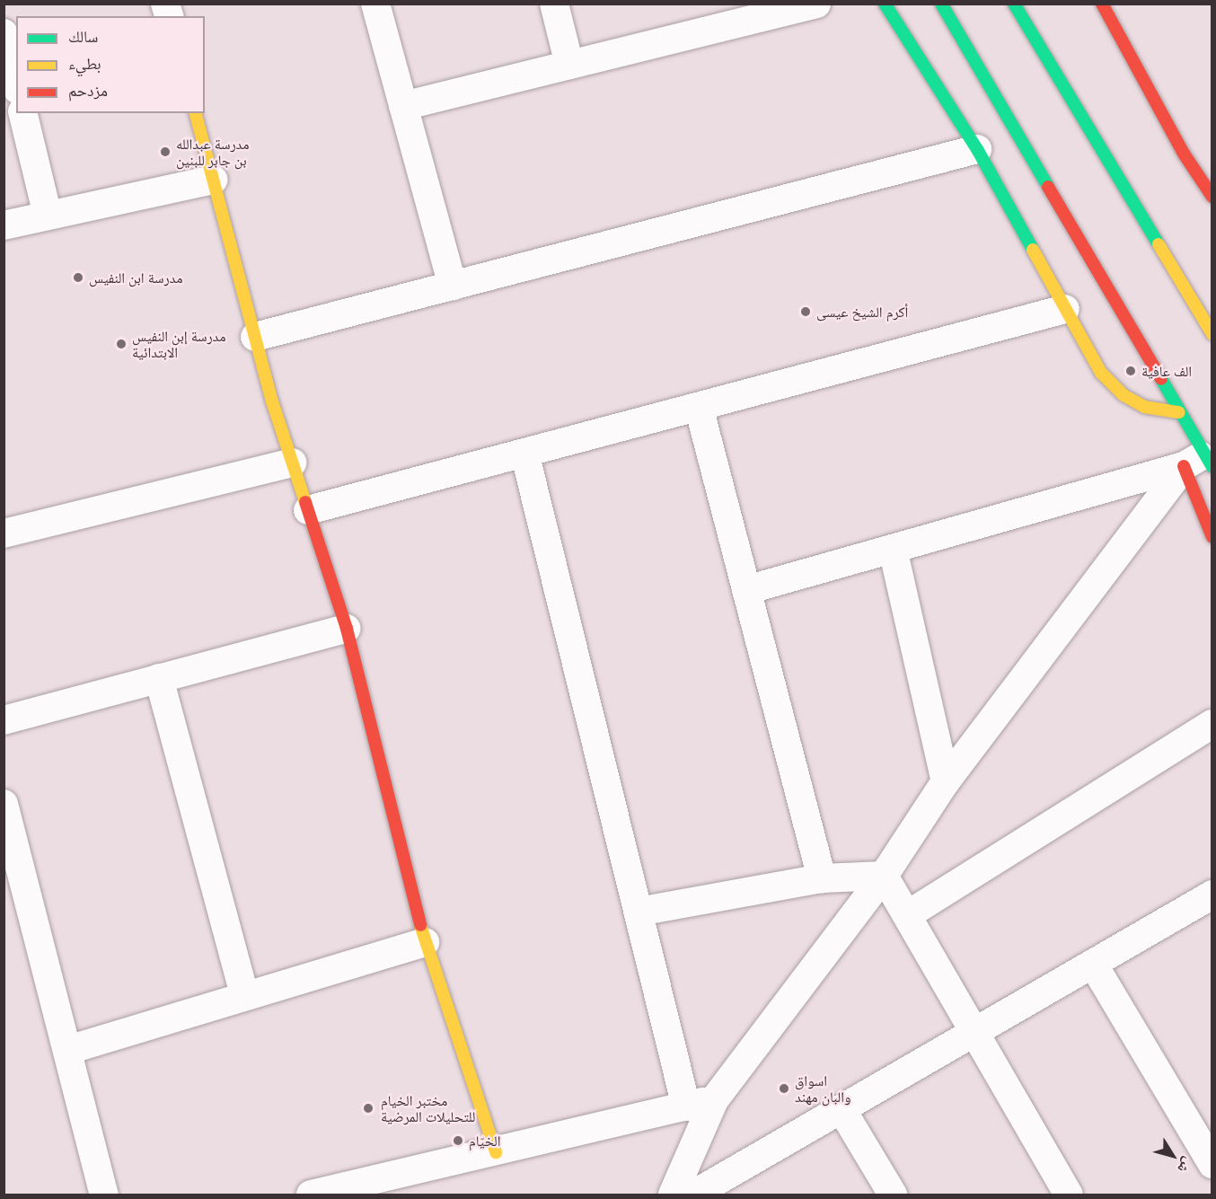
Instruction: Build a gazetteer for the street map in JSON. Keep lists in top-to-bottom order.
{
  "places": [
    "مدرسة عبدالله بن جابر للبنين",
    "مدرسة ابن النفيس",
    "أكرم الشيخ عيسى",
    "مدرسة إبن النفيس الابتدائية",
    "الف عافية",
    "اسواق والبان مهند",
    "مختبر الخيام للتحليلات المرضية",
    "الخيّام"
  ],
  "legend": ["سالك", "بطيء", "مزدحم"],
  "north": "bottom right"
}
